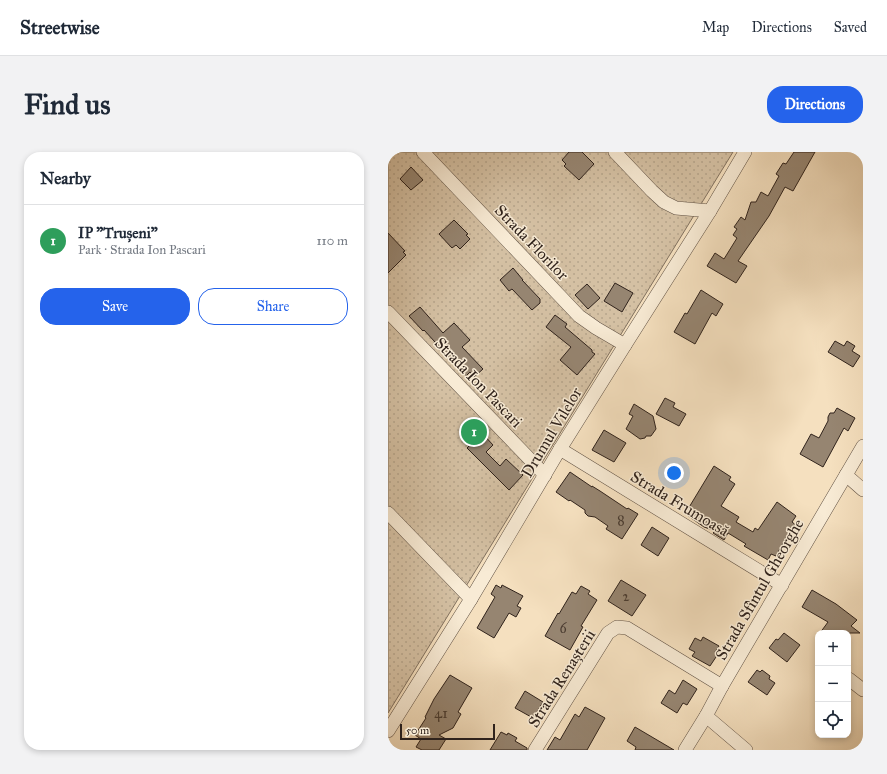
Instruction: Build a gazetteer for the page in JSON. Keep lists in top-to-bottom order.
{
  "streets": {
    "street": [
      "Strada Florilor",
      "Strada Ion Pascari",
      "Drumul Vilelor",
      "Strada Frumoasă",
      "Strada Sfîntul Gheorghe",
      "Strada Renașterii"
    ]
  },
  "crossings": [
    ["Strada Florilor", "Drumul Vilelor"],
    ["Strada Ion Pascari", "Drumul Vilelor"],
    ["Drumul Vilelor", "Strada Frumoasă"],
    ["Strada Frumoasă", "Strada Sfîntul Gheorghe"],
    ["Strada Sfîntul Gheorghe", "Strada Renașterii"]
  ],
  "house_numbers": [
    "8",
    "2",
    "6",
    "41"
  ],
  "scale_bar": "50 m",
  "page": {
    "header": "Streetwise",
    "nav": ["Map", "Directions", "Saved"],
    "buttons": [
      "Directions",
      ["Save", "Share"]
    ],
    "title": "Find us",
    "heading": "Nearby",
    "list": [
      {
        "mark": "1",
        "name": "IP \"Trușeni\"",
        "note": "Park · Strada Ion Pascari",
        "value": "110 m"
      }
    ],
    "pins": "1",
    "map_buttons": ["+", "−"],
    "scale": "50 m"
  }
}
